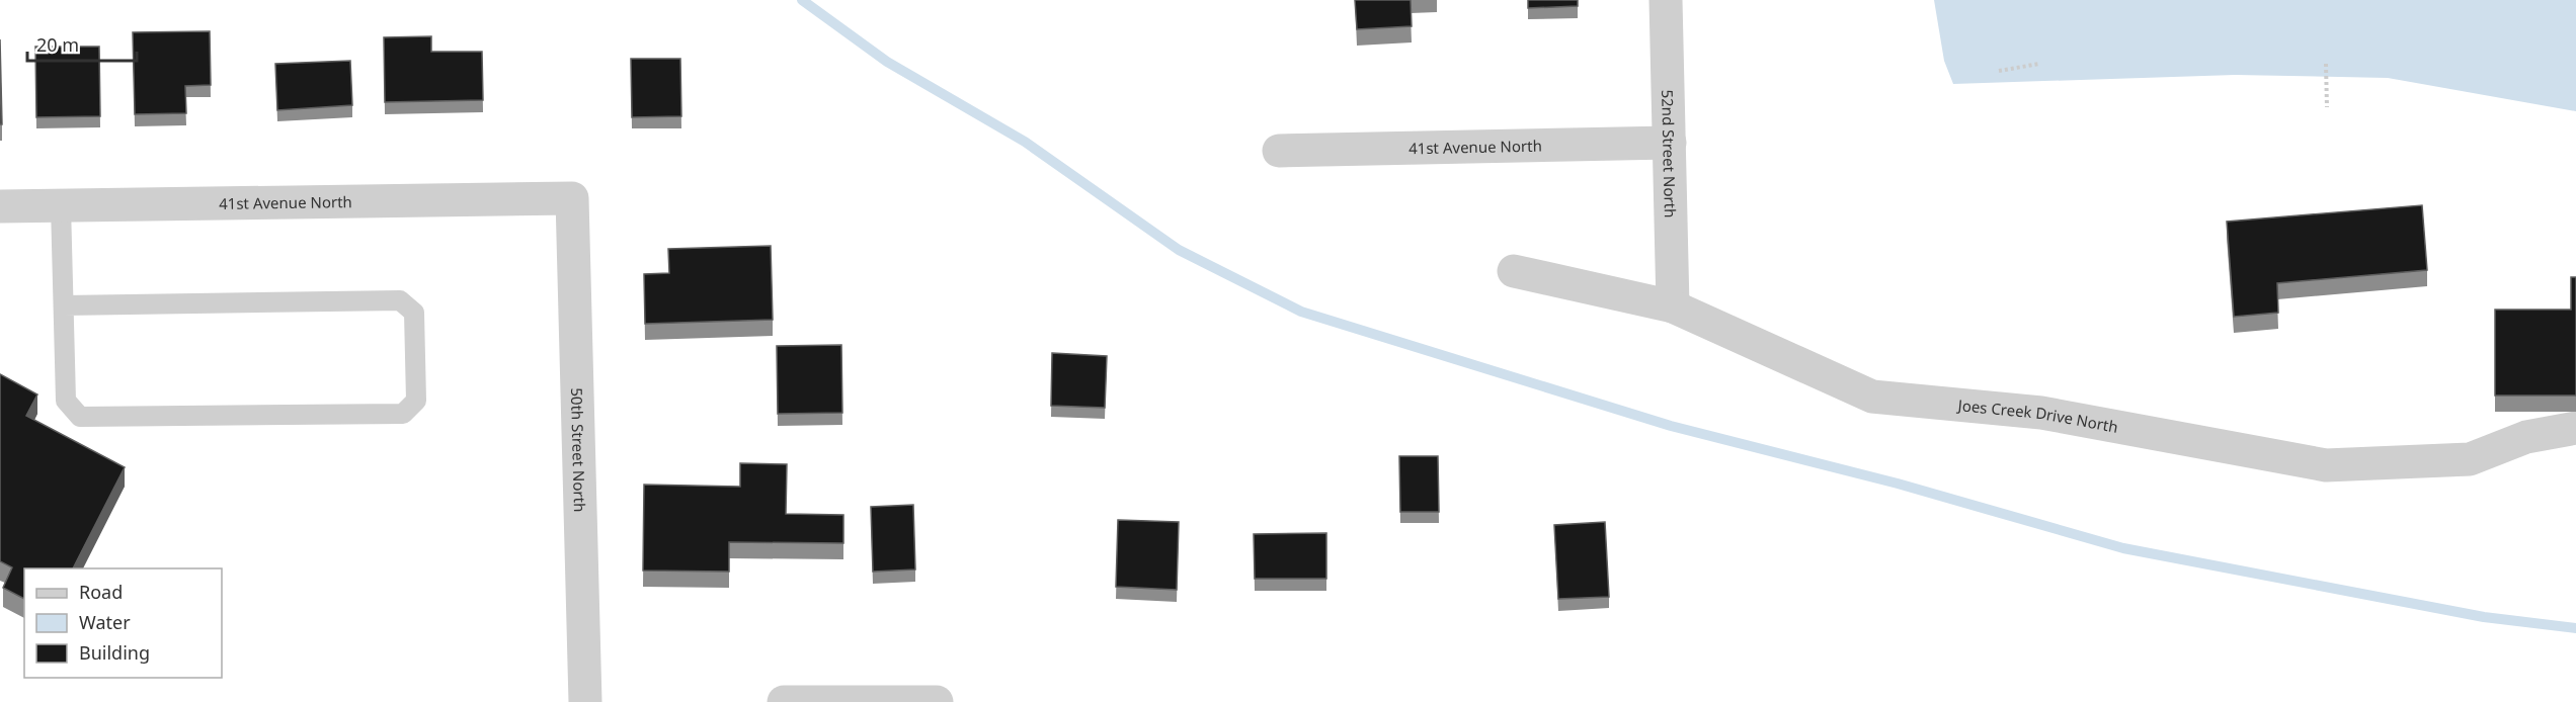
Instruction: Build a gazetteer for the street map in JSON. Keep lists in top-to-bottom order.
{
  "streets": {
    "street": [
      "41st Avenue North",
      "52nd Street North",
      "Joes Creek Drive North",
      "50th Street North"
    ]
  },
  "crossings": [
    ["41st Avenue North", "52nd Street North"],
    ["41st Avenue North", "50th Street North"],
    ["52nd Street North", "Joes Creek Drive North"]
  ],
  "legend": ["Road", "Water", "Building"],
  "scale_bar": "20 m"
}
